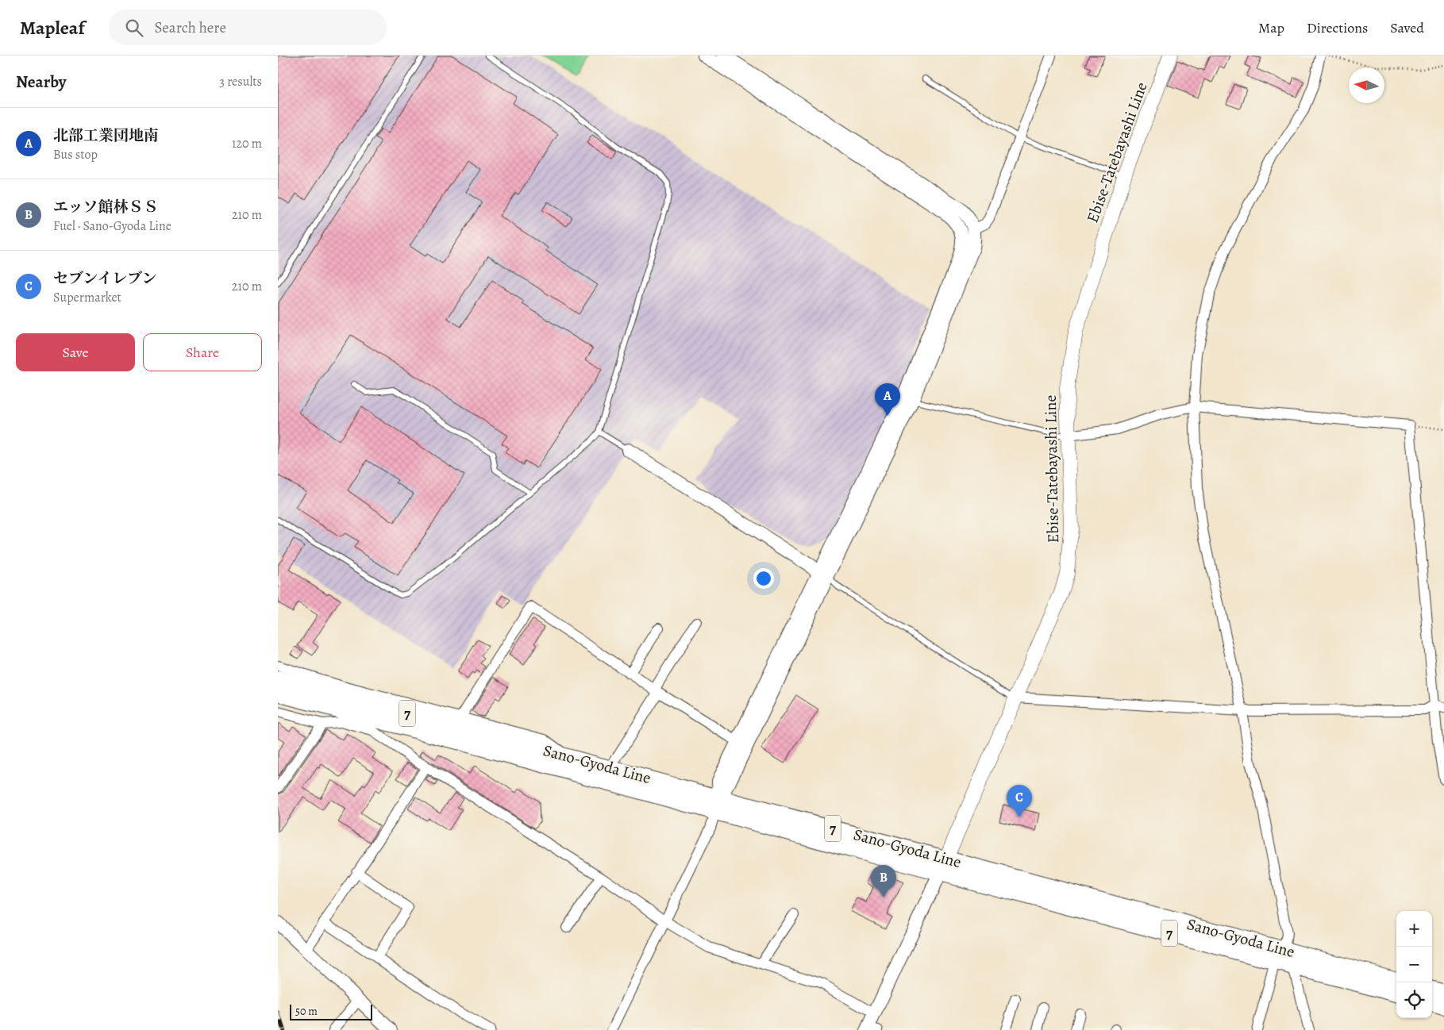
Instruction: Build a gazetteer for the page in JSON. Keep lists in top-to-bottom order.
{
  "streets": {
    "main road": ["Ebise-Tatebayashi Line", "7", "Sano-Gyoda Line"]
  },
  "crossings": [
    ["Ebise-Tatebayashi Line", "Sano-Gyoda Line"]
  ],
  "scale_bar": "50 m",
  "north": "left",
  "page": {
    "header": "Mapleaf",
    "search": "Search here",
    "nav": ["Map", "Directions", "Saved"],
    "heading": ["Nearby", "3 results"],
    "list": [
      {
        "mark": "A",
        "name": "北部工業団地南",
        "note": "Bus stop",
        "value": "120 m"
      },
      {
        "mark": "B",
        "name": "エッソ館林ＳＳ",
        "note": "Fuel · Sano-Gyoda Line",
        "value": "210 m"
      },
      {
        "mark": "C",
        "name": "セブンイレブン",
        "note": "Supermarket",
        "value": "210 m"
      }
    ],
    "buttons": ["Save", "Share"],
    "pins": ["A", "C", "B"],
    "map_buttons": ["+", "−"],
    "scale": "50 m"
  }
}
